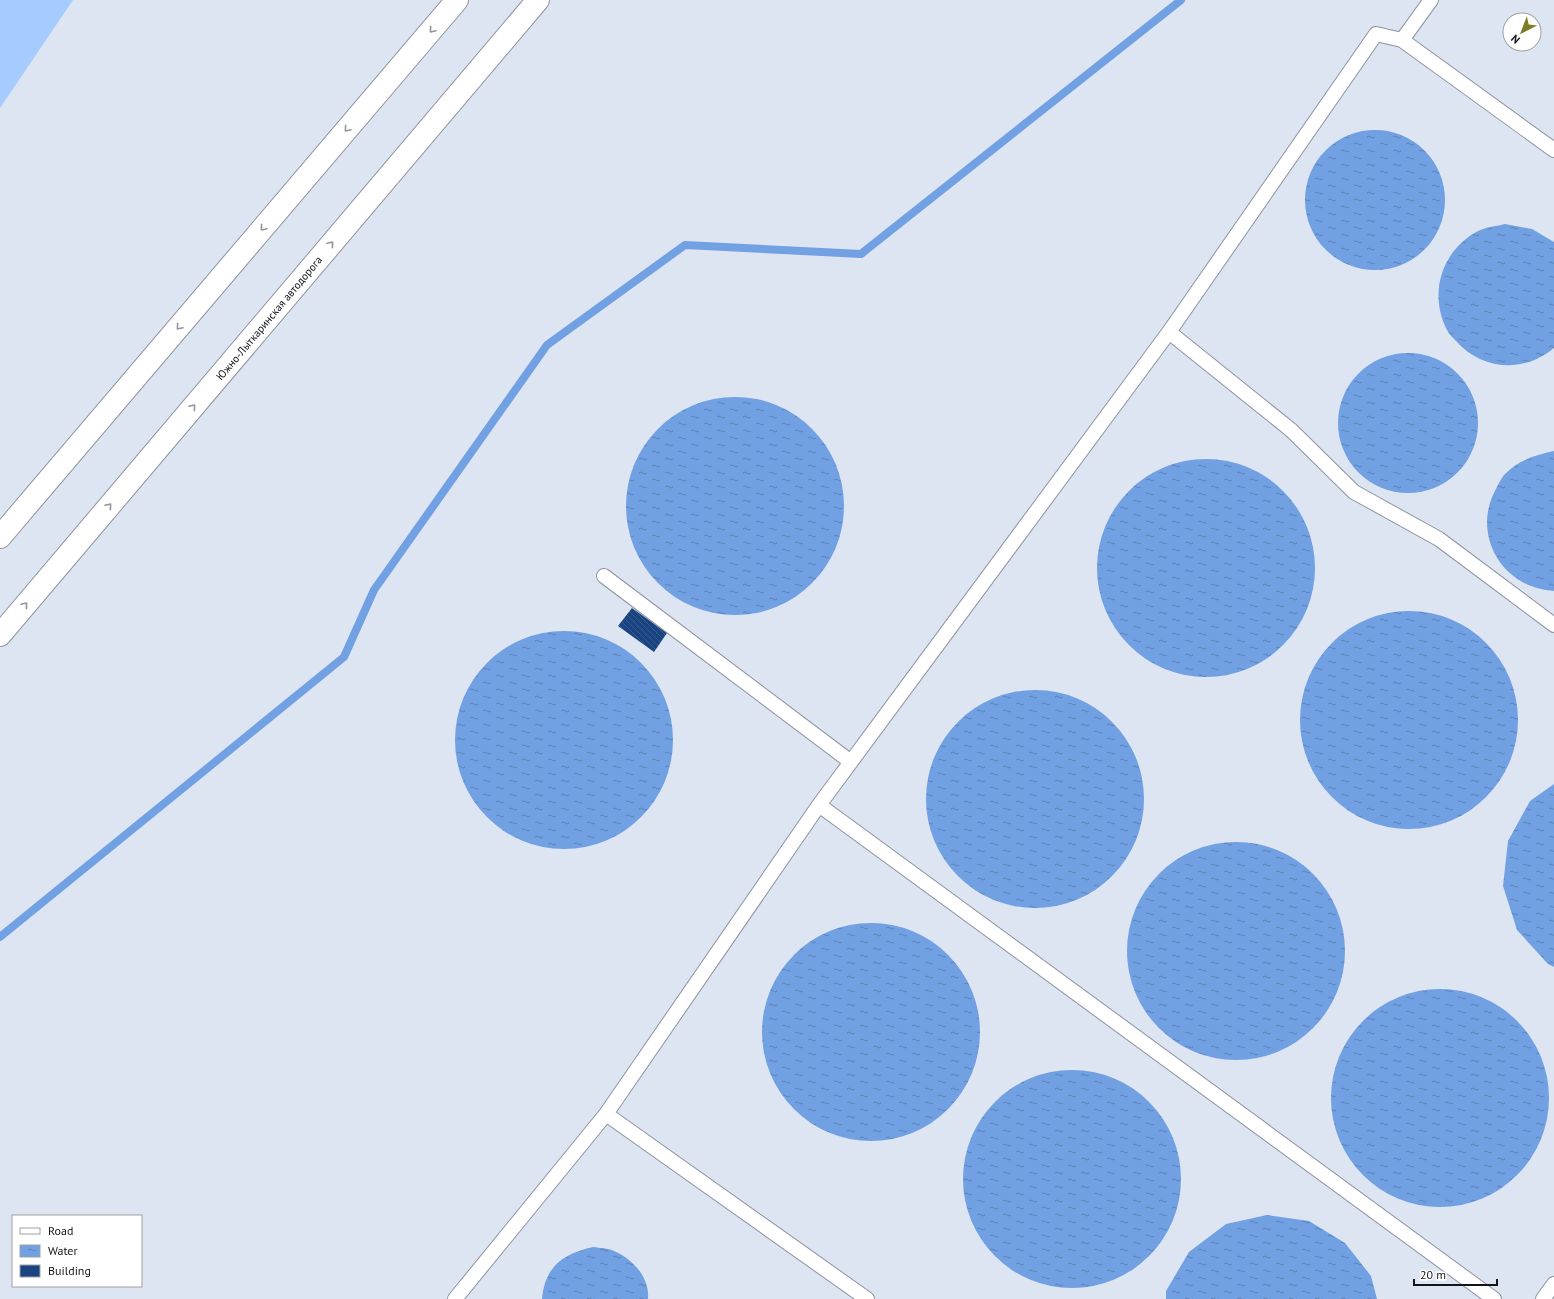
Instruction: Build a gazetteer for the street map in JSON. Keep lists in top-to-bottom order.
{
  "streets": {
    "main road": ["Южно-Лыткаринская автодорога"]
  },
  "legend": ["Road", "Water", "Building"],
  "scale_bar": "20 m",
  "north": "bottom left"
}
